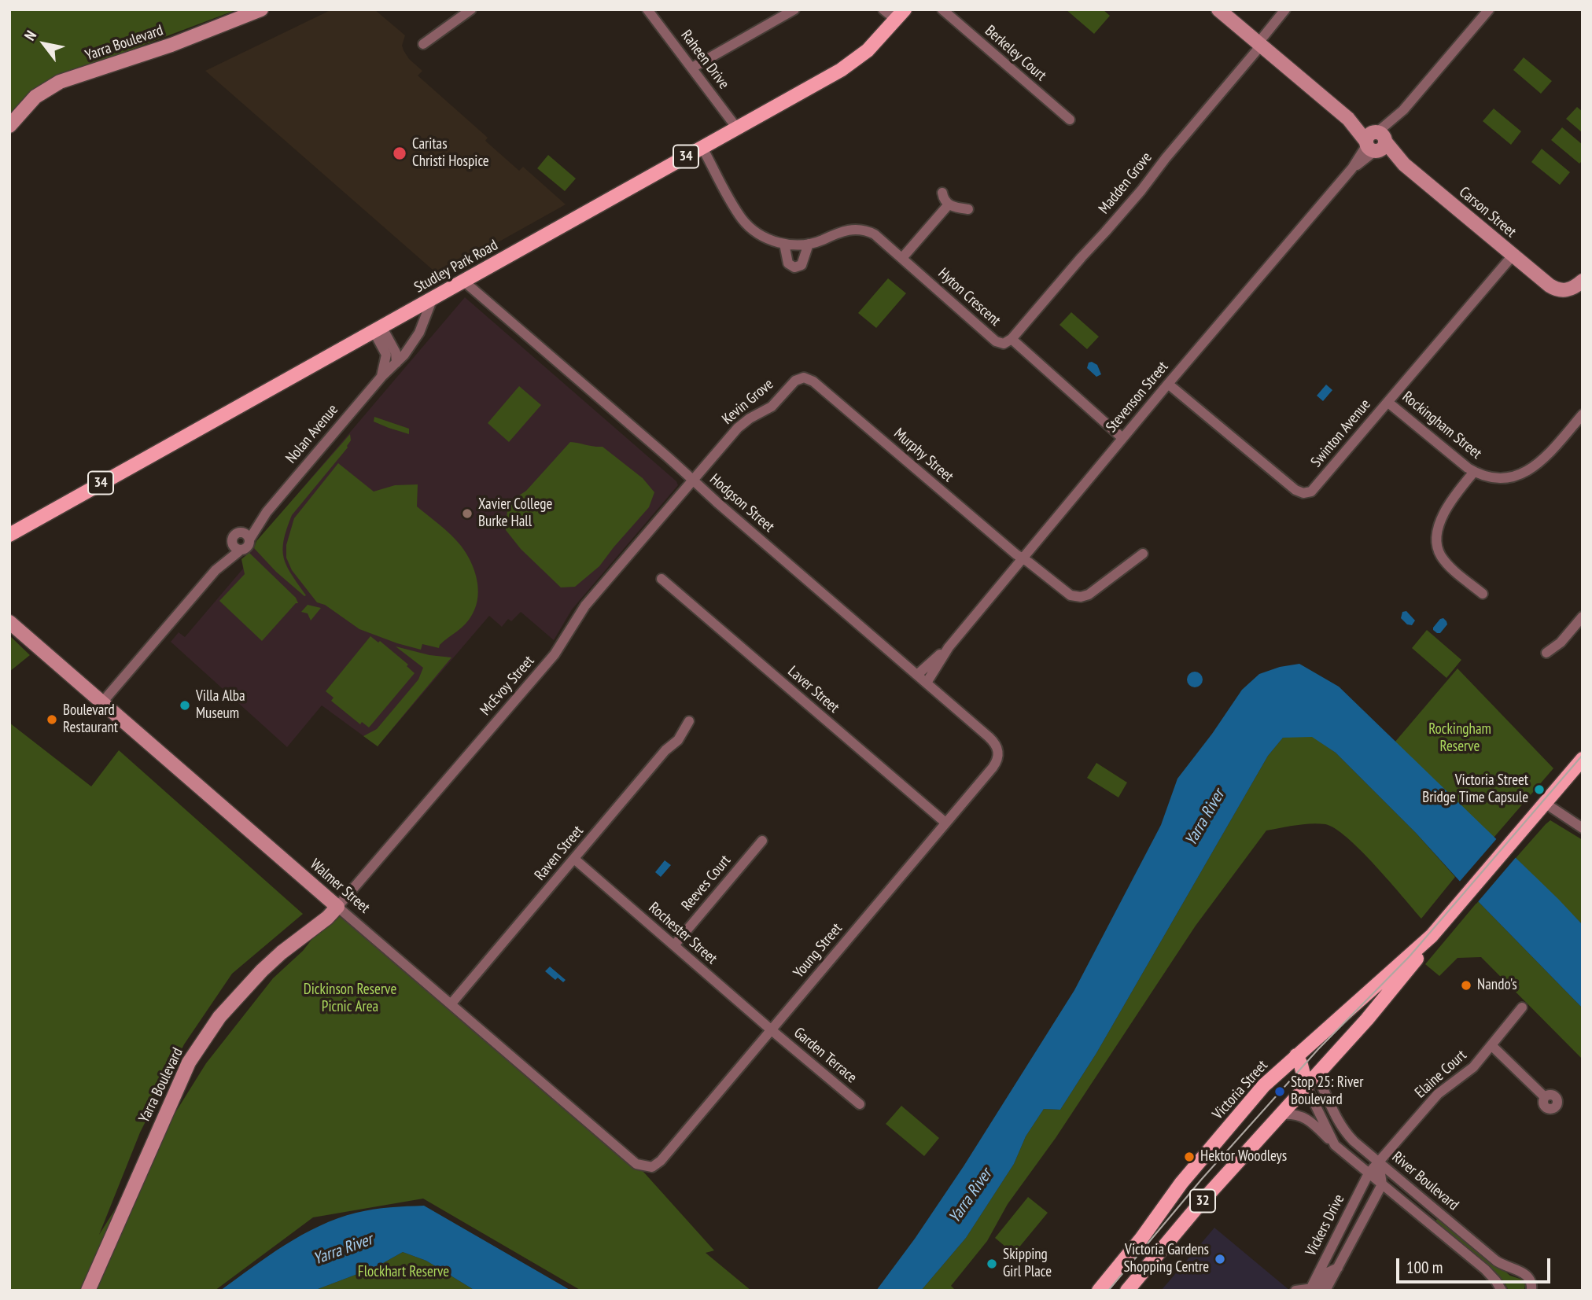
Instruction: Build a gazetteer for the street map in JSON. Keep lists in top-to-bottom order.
{
  "streets": {
    "main road": [
      "34",
      "Studley Park Road",
      "Victoria Street",
      "32"
    ],
    "street": [
      "Yarra Boulevard",
      "Berkeley Court",
      "Raheen Drive",
      "Madden Grove",
      "Carson Street",
      "Hyton Crescent",
      "Stevenson Street",
      "Kevin Grove",
      "Rockingham Street",
      "Swinton Avenue",
      "Nolan Avenue",
      "Murphy Street",
      "Hodgson Street",
      "McEvoy Street",
      "Laver Street",
      "Raven Street",
      "Reeves Court",
      "Walmer Street",
      "Rochester Street",
      "Young Street",
      "Garden Terrace",
      "Elaine Court",
      "River Boulevard",
      "Vickers Drive"
    ]
  },
  "crossings": [
    ["Yarra Boulevard", "McEvoy Street"],
    ["Yarra Boulevard", "Walmer Street"],
    ["Raheen Drive", "Studley Park Road"],
    ["Madden Grove", "Carson Street"],
    ["Madden Grove", "Hyton Crescent"],
    ["Carson Street", "Stevenson Street"],
    ["Carson Street", "Swinton Avenue"],
    ["Studley Park Road", "Hyton Crescent"],
    ["Studley Park Road", "Nolan Avenue"],
    ["Studley Park Road", "Hodgson Street"],
    ["Hyton Crescent", "Stevenson Street"],
    ["Stevenson Street", "Swinton Avenue"],
    ["Stevenson Street", "Murphy Street"],
    ["Stevenson Street", "Hodgson Street"],
    ["Kevin Grove", "Murphy Street"],
    ["Kevin Grove", "Hodgson Street"],
    ["Kevin Grove", "McEvoy Street"],
    ["Rockingham Street", "Swinton Avenue"],
    ["Hodgson Street", "McEvoy Street"],
    ["Hodgson Street", "Young Street"],
    ["McEvoy Street", "Walmer Street"],
    ["Laver Street", "Young Street"],
    ["Raven Street", "Walmer Street"],
    ["Raven Street", "Rochester Street"],
    ["Reeves Court", "Rochester Street"],
    ["Walmer Street", "Young Street"],
    ["Rochester Street", "Young Street"],
    ["Rochester Street", "Garden Terrace"],
    ["Young Street", "Garden Terrace"],
    ["Elaine Court", "River Boulevard"],
    ["Elaine Court", "Vickers Drive"],
    ["Victoria Street", "River Boulevard"],
    ["Victoria Street", "32"],
    ["River Boulevard", "Vickers Drive"]
  ],
  "water": ["Yarra River"],
  "parks": ["Rockingham Reserve", "Dickinson Reserve Picnic Area", "Flockhart Reserve"],
  "places": [
    "Caritas Christi Hospice",
    "Xavier College Burke Hall",
    "Villa Alba Museum",
    "Boulevard Restaurant",
    "Victoria Street Bridge Time Capsule",
    "Nando's",
    "Stop 25: River Boulevard",
    "Hektor Woodleys",
    "Victoria Gardens Shopping Centre",
    "Skipping Girl Place"
  ],
  "scale_bar": "100 m",
  "north": "top left"
}
